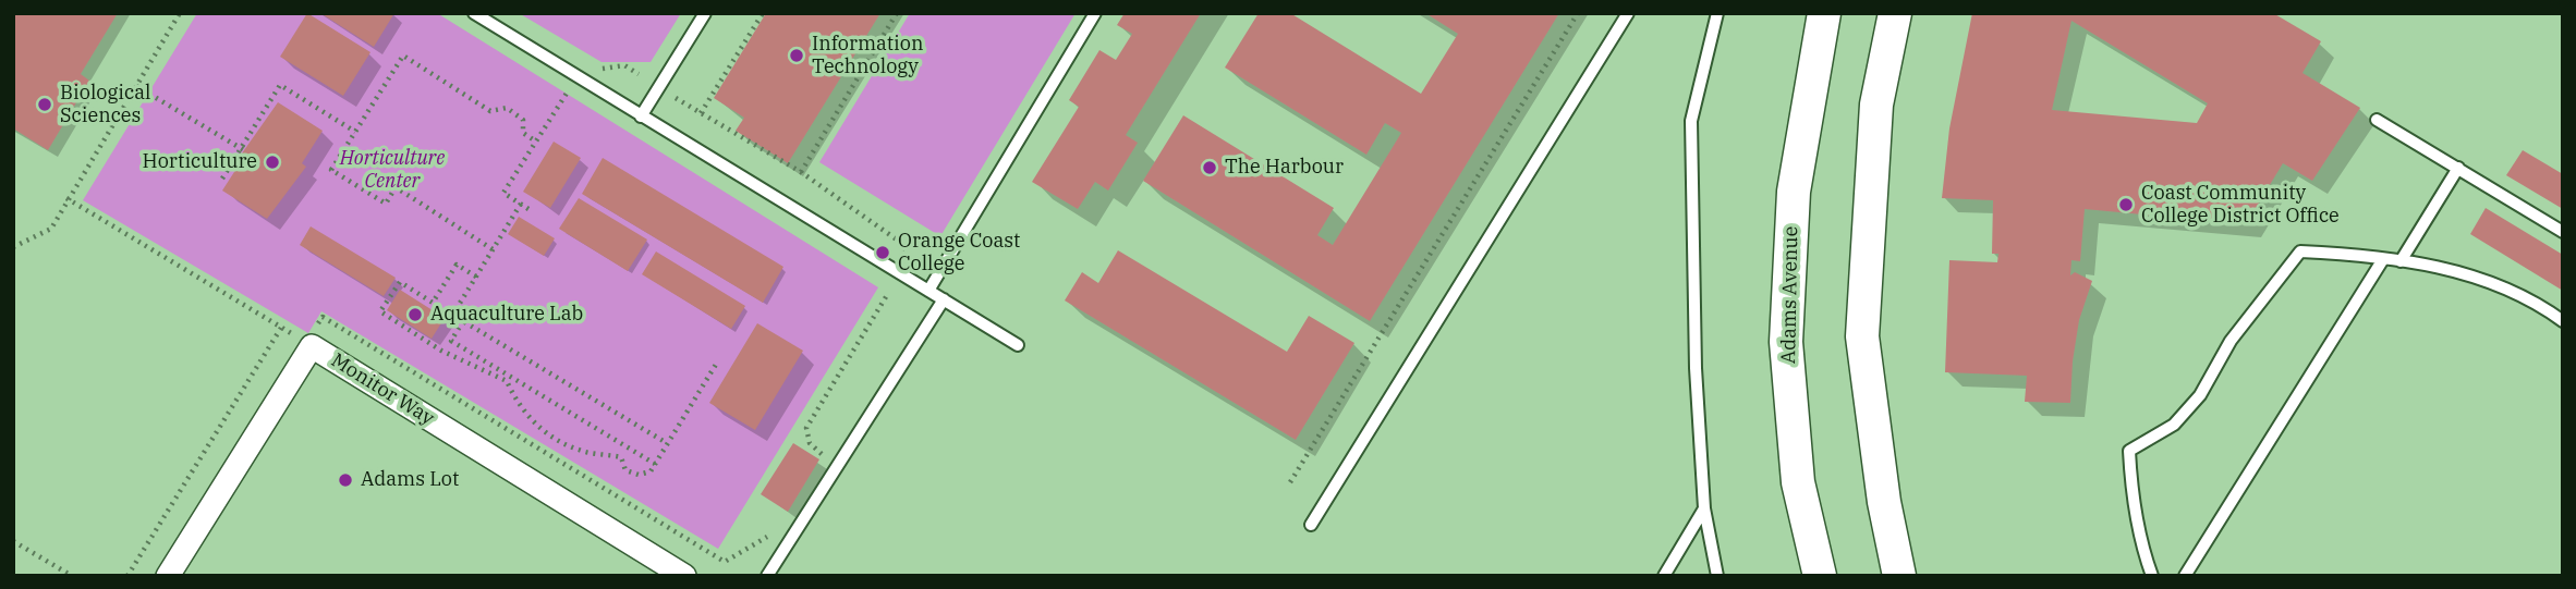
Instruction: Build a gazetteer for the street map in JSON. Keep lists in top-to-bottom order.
{
  "streets": {
    "main road": ["Adams Avenue"],
    "street": ["Monitor Way"]
  },
  "parks": ["Horticulture Center"],
  "places": [
    "Information Technology",
    "Biological Sciences",
    "Horticulture",
    "The Harbour",
    "Coast Community College District Office",
    "Orange Coast College",
    "Aquaculture Lab",
    "Adams Lot"
  ]
}
